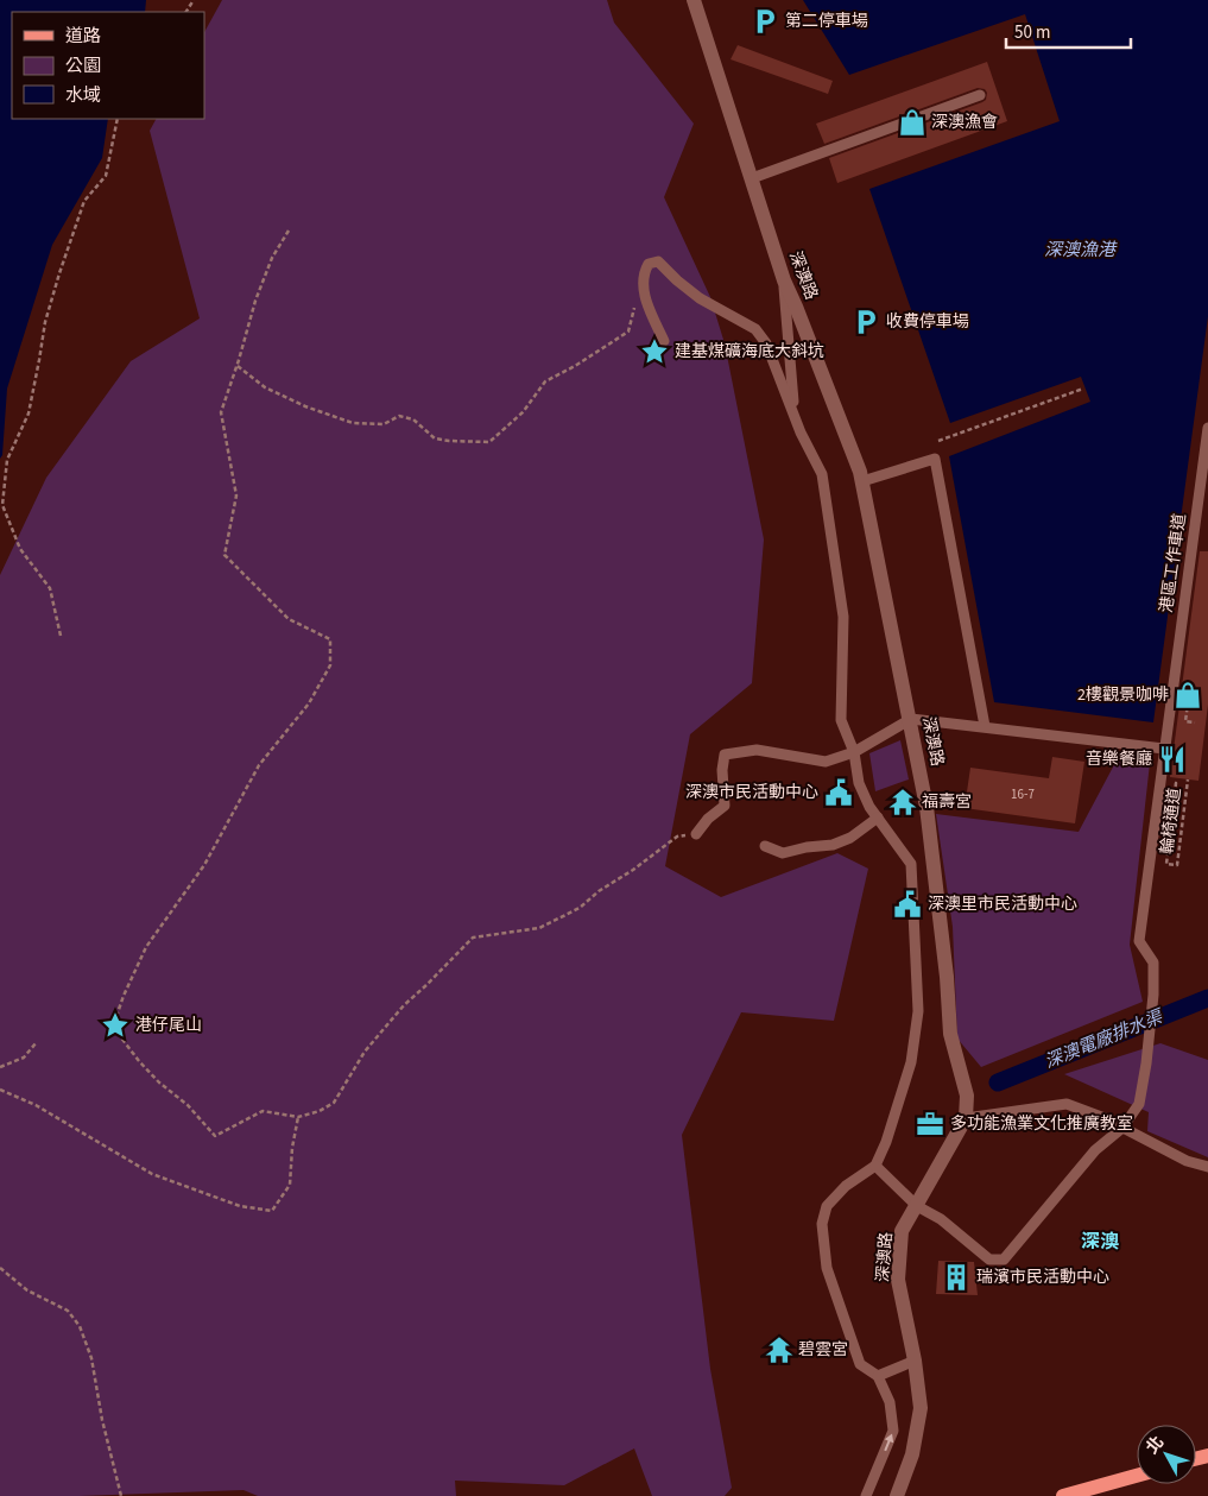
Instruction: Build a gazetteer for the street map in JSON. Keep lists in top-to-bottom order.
{
  "streets": {
    "street": ["深澳路"],
    "lane": ["港區工作車道"],
    "path": ["輪椅通道"]
  },
  "crossings": [
    ["深澳路", "港區工作車道"],
    ["港區工作車道", "輪椅通道"]
  ],
  "districts": ["深澳"],
  "water": ["深澳漁港", "深澳電廠排水渠"],
  "places": {
    "parking": ["第二停車場", "收費停車場"],
    "shop": ["深澳漁會", "2樓觀景咖啡"],
    "place": ["建基煤礦海底大斜坑", "港仔尾山"],
    "restaurant": ["音樂餐廳"],
    "public building": ["深澳市民活動中心", "深澳里市民活動中心"],
    "temple": ["福壽宮", "碧雲宮"],
    "office": ["多功能漁業文化推廣教室"],
    "building": ["瑞濱市民活動中心"]
  },
  "house_numbers": ["16-7"],
  "legend": ["道路", "公園", "水域"],
  "scale_bar": "50 m",
  "north": "top left"
}
